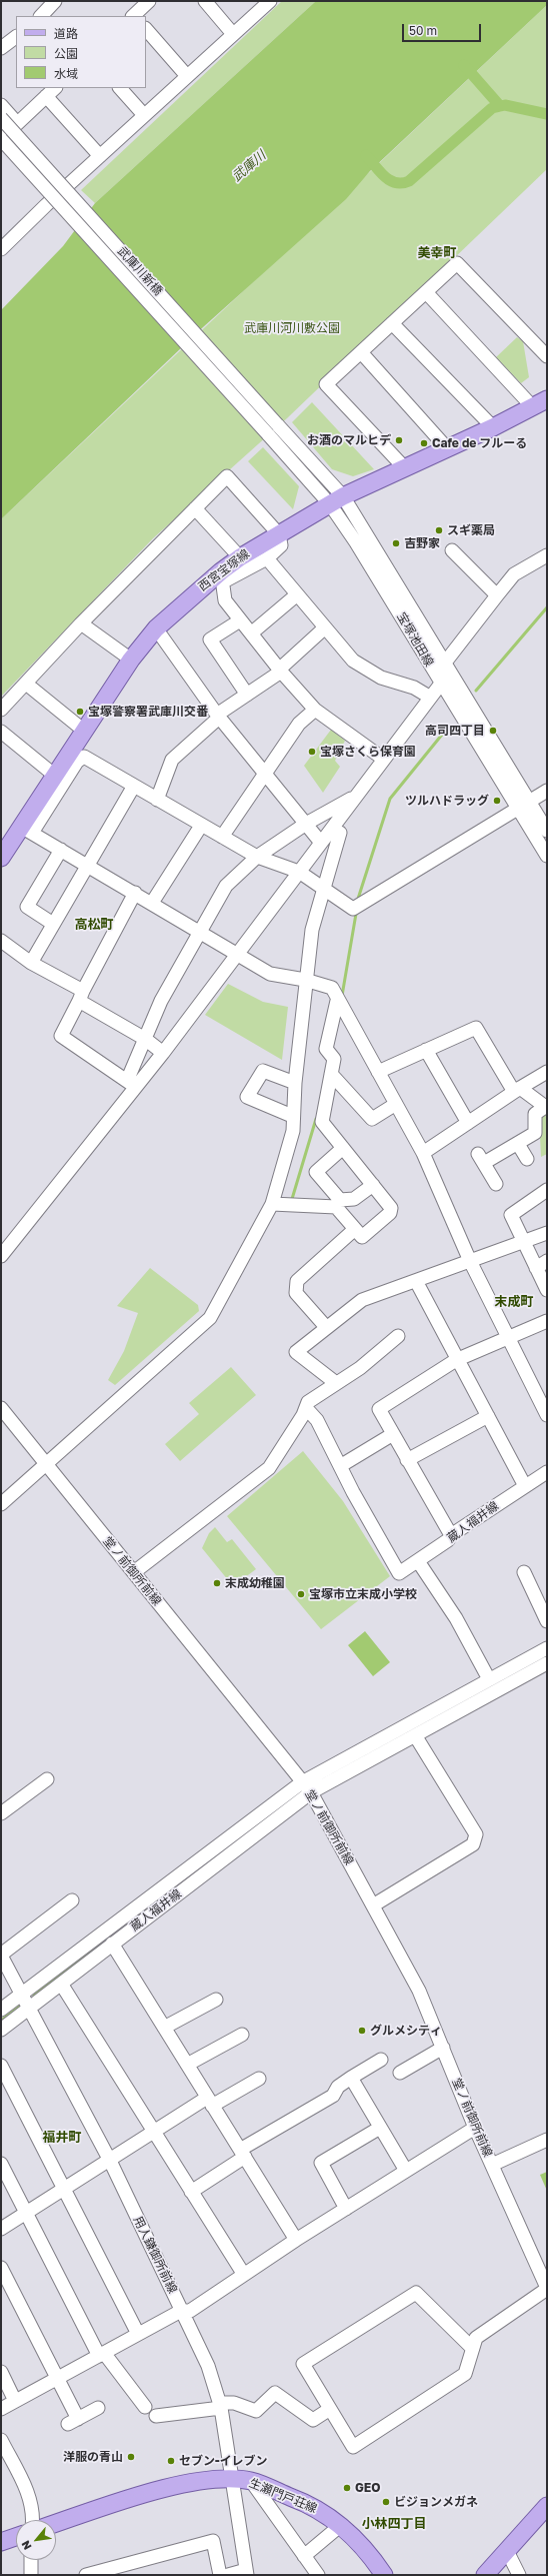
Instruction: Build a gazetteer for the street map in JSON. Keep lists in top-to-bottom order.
{
  "streets": {
    "main road": ["西宮宝塚線", "生瀬門戸荘線"],
    "street": [
      "武庫川新橋",
      "宝塚池田線",
      "蔵人福井線",
      "堂ノ前御所前線",
      "用人鎌御所前線"
    ]
  },
  "crossings": [
    ["武庫川新橋", "西宮宝塚線"],
    ["武庫川新橋", "宝塚池田線"],
    ["西宮宝塚線", "宝塚池田線"],
    ["蔵人福井線", "堂ノ前御所前線"],
    ["蔵人福井線", "用人鎌御所前線"],
    ["用人鎌御所前線", "生瀬門戸荘線"]
  ],
  "districts": [
    "美幸町",
    "高松町",
    "末成町",
    "福井町",
    "小林四丁目"
  ],
  "water": ["武庫川"],
  "parks": ["武庫川河川敷公園"],
  "places": [
    "お酒のマルヒデ",
    "Cafe de フルーる",
    "スギ薬局",
    "吉野家",
    "宝塚警察署武庫川交番",
    "高司四丁目",
    "宝塚さくら保育園",
    "ツルハドラッグ",
    "末成幼稚園",
    "宝塚市立末成小学校",
    "グルメシティ",
    "洋服の青山",
    "セブン-イレブン",
    "GEO",
    "ビジョンメガネ"
  ],
  "legend": ["道路", "公園", "水域"],
  "scale_bar": "50 m",
  "north": "bottom left"
}
